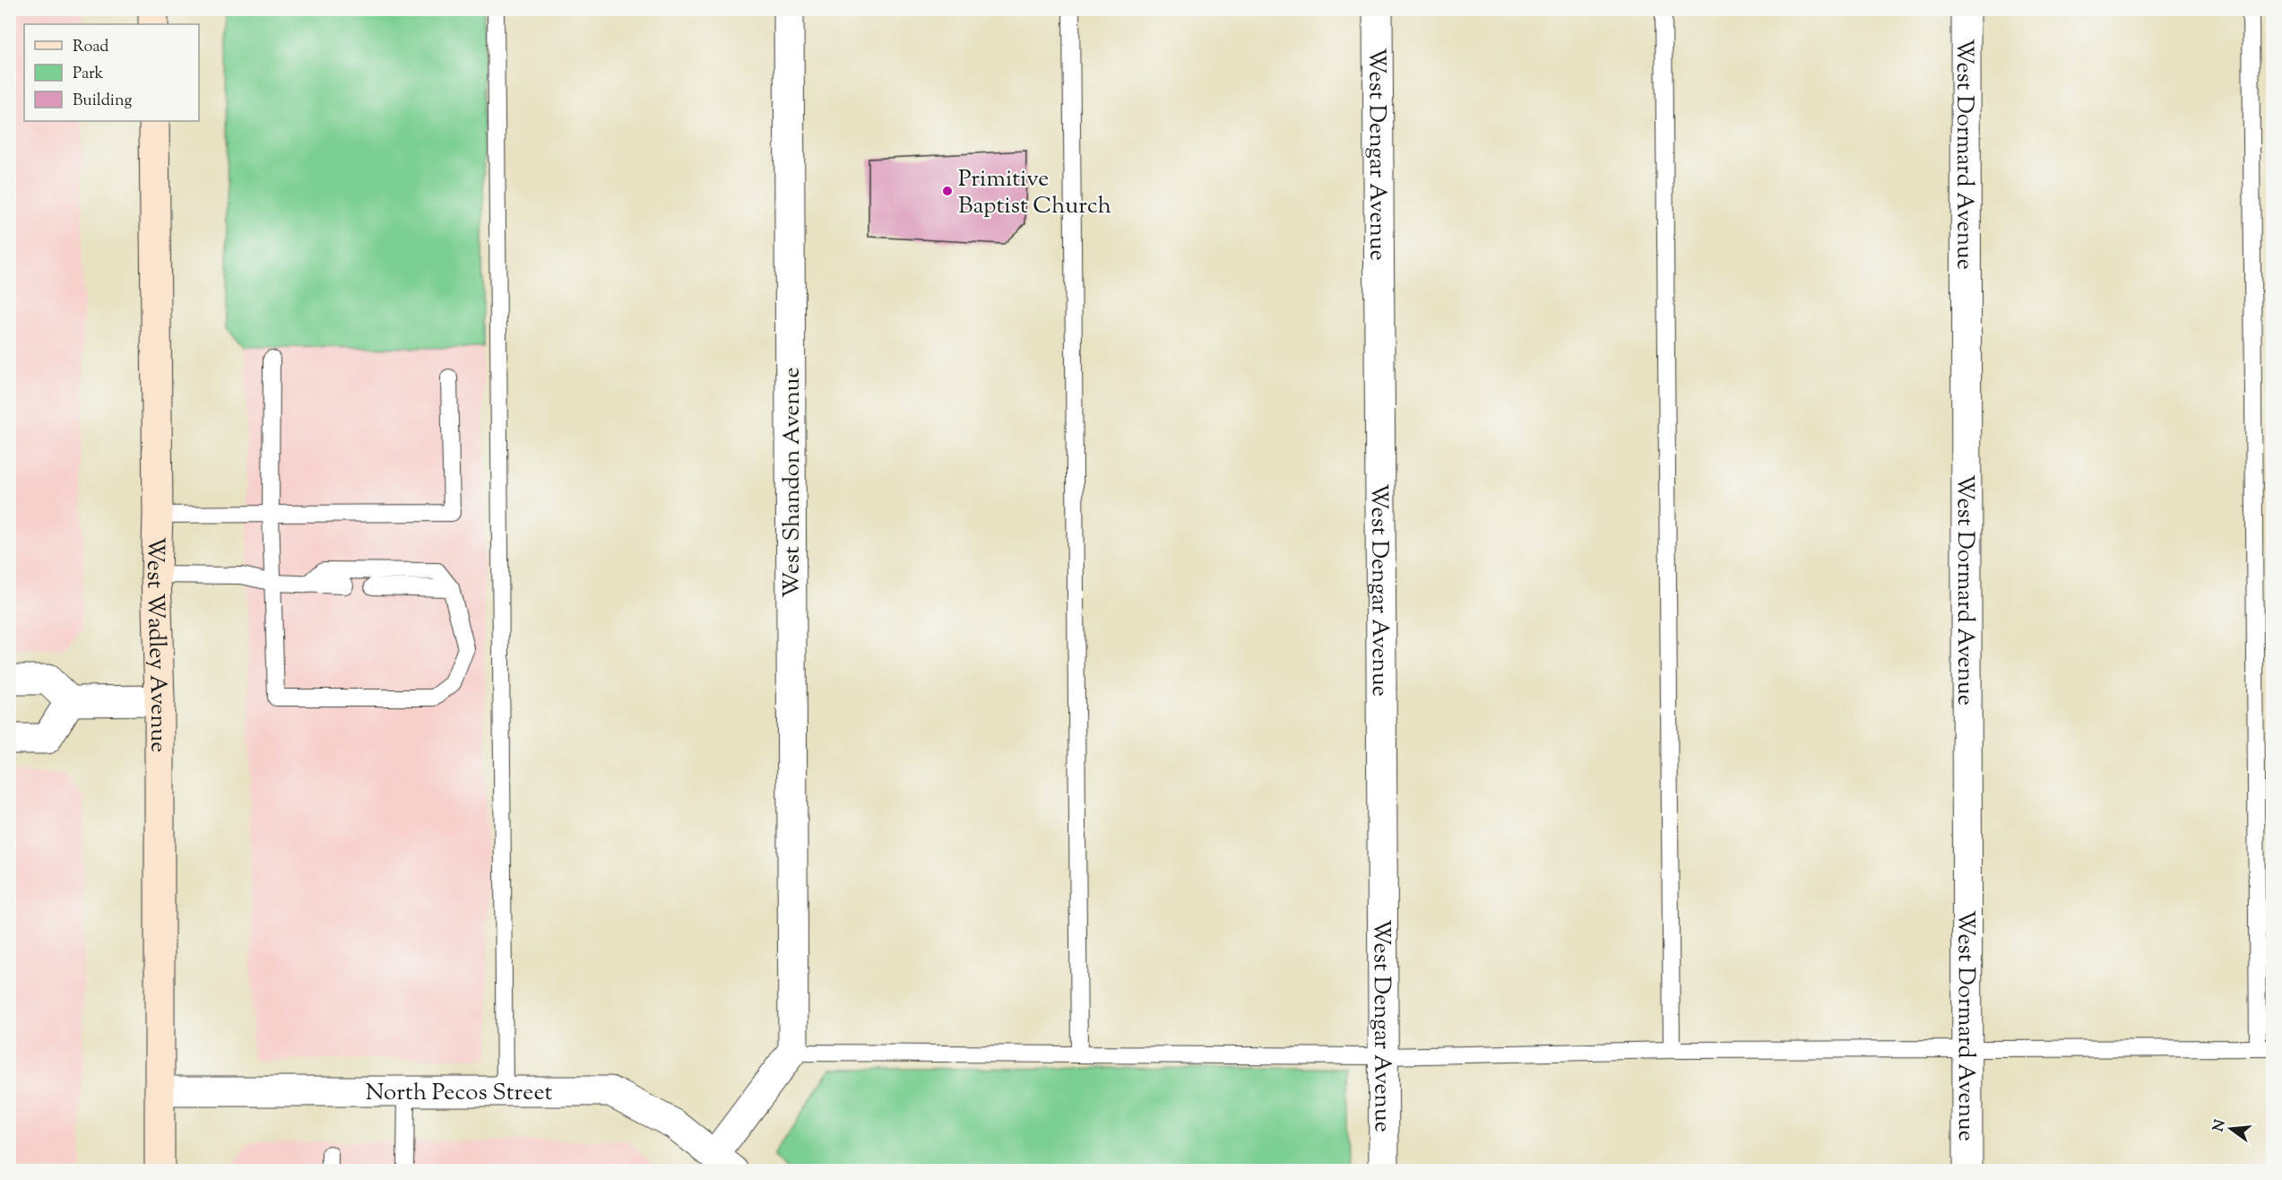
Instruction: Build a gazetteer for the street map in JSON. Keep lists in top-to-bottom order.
{
  "streets": {
    "main road": ["West Wadley Avenue"],
    "street": [
      "West Dengar Avenue",
      "West Dormard Avenue",
      "West Shandon Avenue",
      "North Pecos Street"
    ]
  },
  "crossings": [
    ["West Wadley Avenue", "North Pecos Street"]
  ],
  "places": ["Primitive Baptist Church"],
  "legend": ["Road", "Park", "Building"],
  "north": "left"
}
